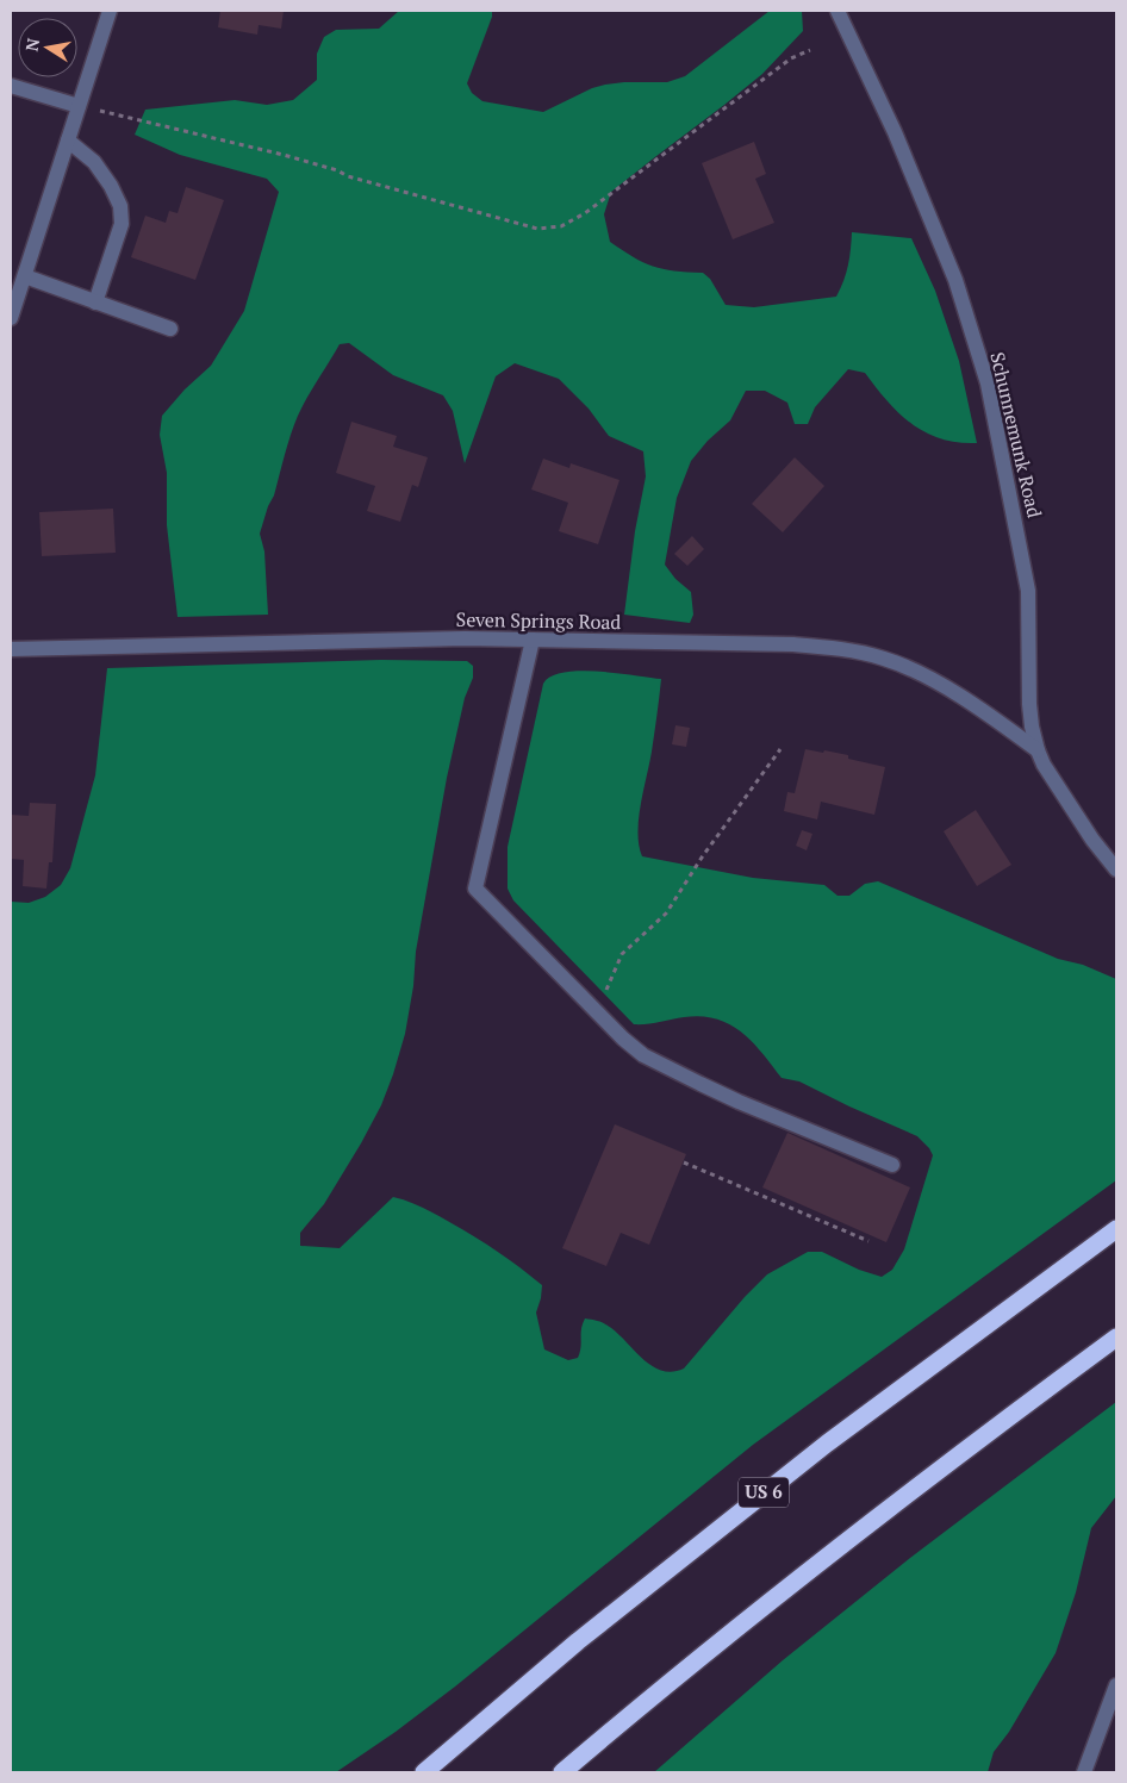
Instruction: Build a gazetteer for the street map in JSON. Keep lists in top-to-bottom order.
{
  "streets": {
    "highway": ["US 6"],
    "street": ["Schunnemunk Road", "Seven Springs Road"]
  },
  "crossings": [
    ["Schunnemunk Road", "Seven Springs Road"]
  ],
  "north": "left"
}
